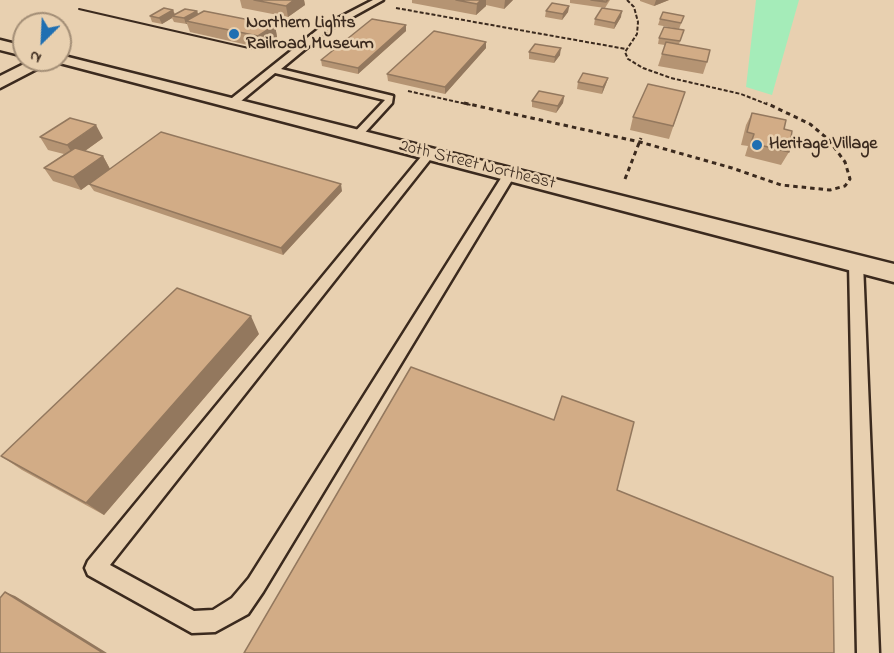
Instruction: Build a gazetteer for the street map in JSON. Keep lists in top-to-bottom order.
{
  "streets": {
    "street": ["20th Street Northeast"]
  },
  "places": ["Northern Lights Railroad Museum", "Heritage Village"],
  "north": "bottom left"
}
